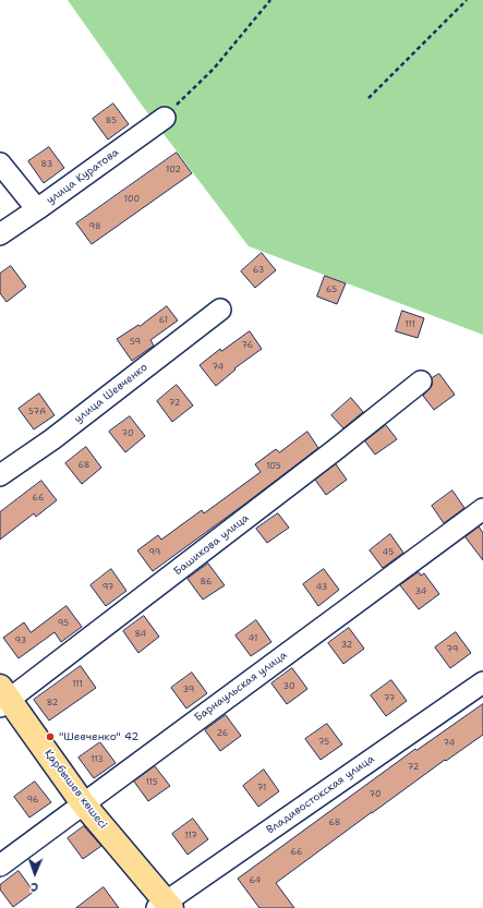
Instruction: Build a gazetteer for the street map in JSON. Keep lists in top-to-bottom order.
{
  "streets": {
    "main road": ["Қарбышев көшесі"],
    "street": [
      "улица Куратова",
      "улица Шевченко",
      "Башикова улица",
      "Барнаульская улица",
      "Владивостокская улица"
    ]
  },
  "crossings": [
    ["Башикова улица", "Қарбышев көшесі"],
    ["Барнаульская улица", "Қарбышев көшесі"],
    ["Қарбышев көшесі", "Владивостокская улица"]
  ],
  "places": ["\"Шевченко\" 42"],
  "house_numbers": [
    "85",
    "83",
    "102",
    "100",
    "98",
    "63",
    "65",
    "61",
    "111",
    "59",
    "76",
    "74",
    "72",
    "57А",
    "70",
    "68",
    "105",
    "66",
    "99",
    "45",
    "86",
    "97",
    "43",
    "34",
    "95",
    "84",
    "41",
    "93",
    "32",
    "79",
    "111",
    "30",
    "39",
    "77",
    "82",
    "26",
    "75",
    "74",
    "113",
    "72",
    "115",
    "71",
    "70",
    "96",
    "68",
    "117",
    "66",
    "64"
  ],
  "north": "bottom"
}
